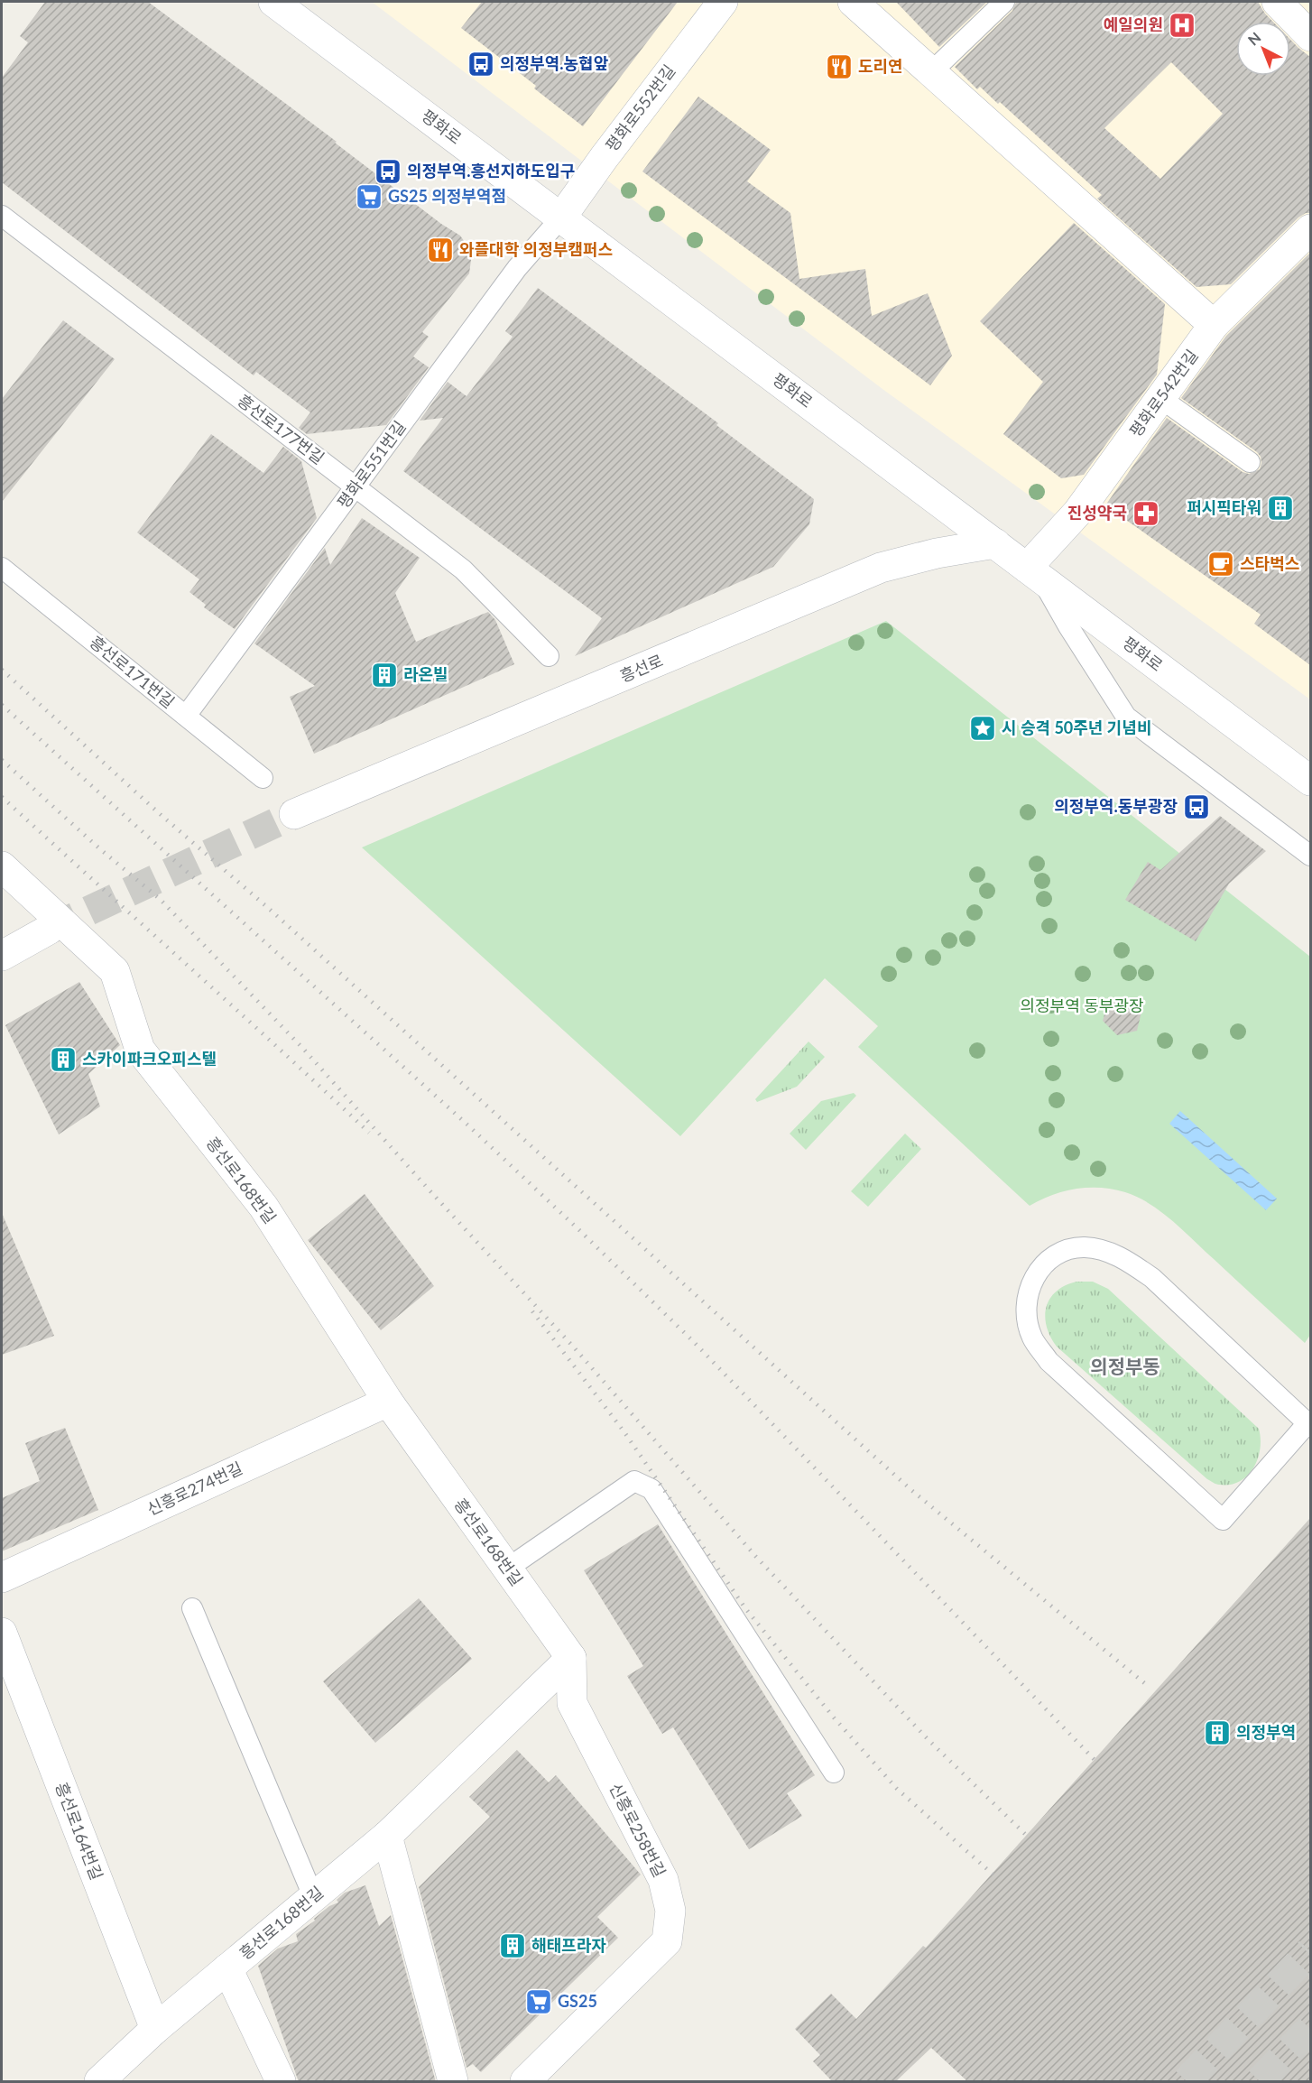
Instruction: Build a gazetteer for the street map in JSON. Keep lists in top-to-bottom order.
{
  "streets": {
    "street": [
      "평화로552번길",
      "평화로",
      "평화로542번길",
      "흥선로",
      "흥선로168번길",
      "신흥로274번길",
      "신흥로258번길",
      "흥선로164번길"
    ],
    "lane": ["흥선로177번길", "평화로551번길", "흥선로171번길"]
  },
  "crossings": [
    ["평화로552번길", "평화로"],
    ["평화로552번길", "평화로551번길"],
    ["평화로", "평화로542번길"],
    ["평화로", "평화로551번길"],
    ["평화로", "흥선로"],
    ["흥선로177번길", "평화로551번길"],
    ["평화로551번길", "흥선로171번길"],
    ["흥선로168번길", "신흥로274번길"],
    ["흥선로168번길", "신흥로258번길"],
    ["흥선로168번길", "흥선로164번길"]
  ],
  "districts": ["의정부동"],
  "parks": ["의정부역 동부광장"],
  "places": {
    "hospital": ["예일의원"],
    "bus stop": ["의정부역.농협앞", "의정부역.흥선지하도입구", "의정부역.동부광장"],
    "restaurant": ["도리연", "와플대학 의정부캠퍼스"],
    "supermarket": ["GS25 의정부역점", "GS25"],
    "building": [
      "퍼시픽타워",
      "라온빌",
      "스카이파크오피스텔",
      "의정부역",
      "해태프라자"
    ],
    "pharmacy": ["진성약국"],
    "cafe": ["스타벅스"],
    "place": ["시 승격 50주년 기념비"]
  },
  "north": "top left"
}
